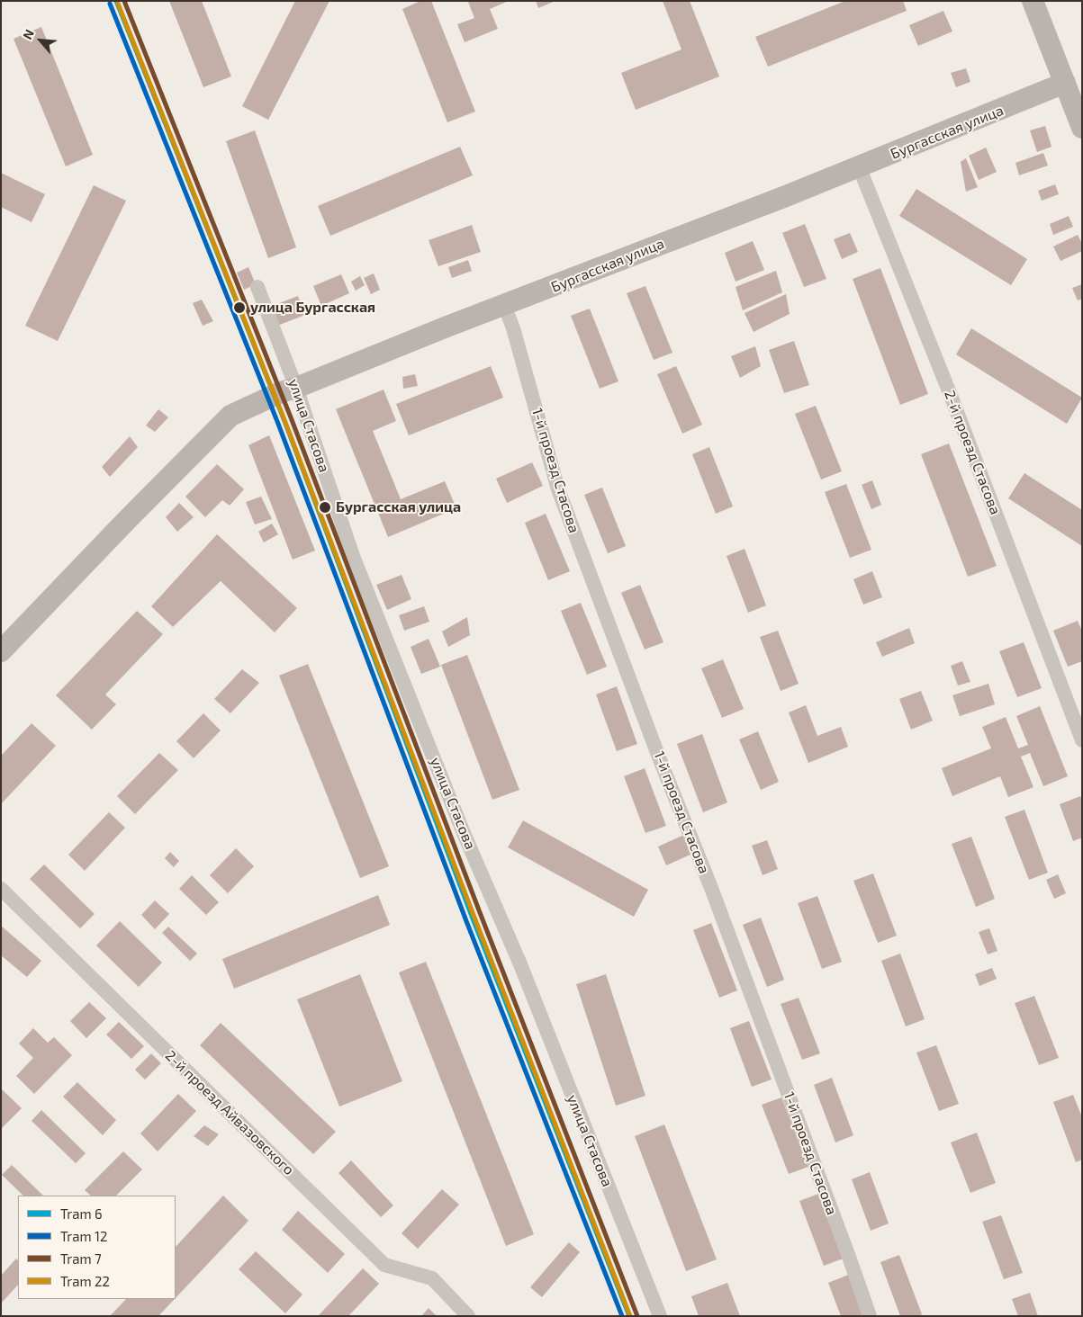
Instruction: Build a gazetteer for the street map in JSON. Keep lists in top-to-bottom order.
{
  "streets": {
    "street": [
      "Бургасская улица",
      "улица Стасова",
      "2-й проезд Стасова",
      "1-й проезд Стасова",
      "2-й проезд Айвазовского"
    ]
  },
  "crossings": [
    ["Бургасская улица", "улица Стасова"],
    ["Бургасская улица", "2-й проезд Стасова"],
    ["Бургасская улица", "1-й проезд Стасова"]
  ],
  "places": ["улица Бургасская", "Бургасская улица"],
  "lines": [
    "tram line 6",
    "tram line 7",
    "tram line 12",
    "tram line 22"
  ],
  "legend": [
    "Tram 6",
    "Tram 12",
    "Tram 7",
    "Tram 22"
  ],
  "north": "top left"
}
